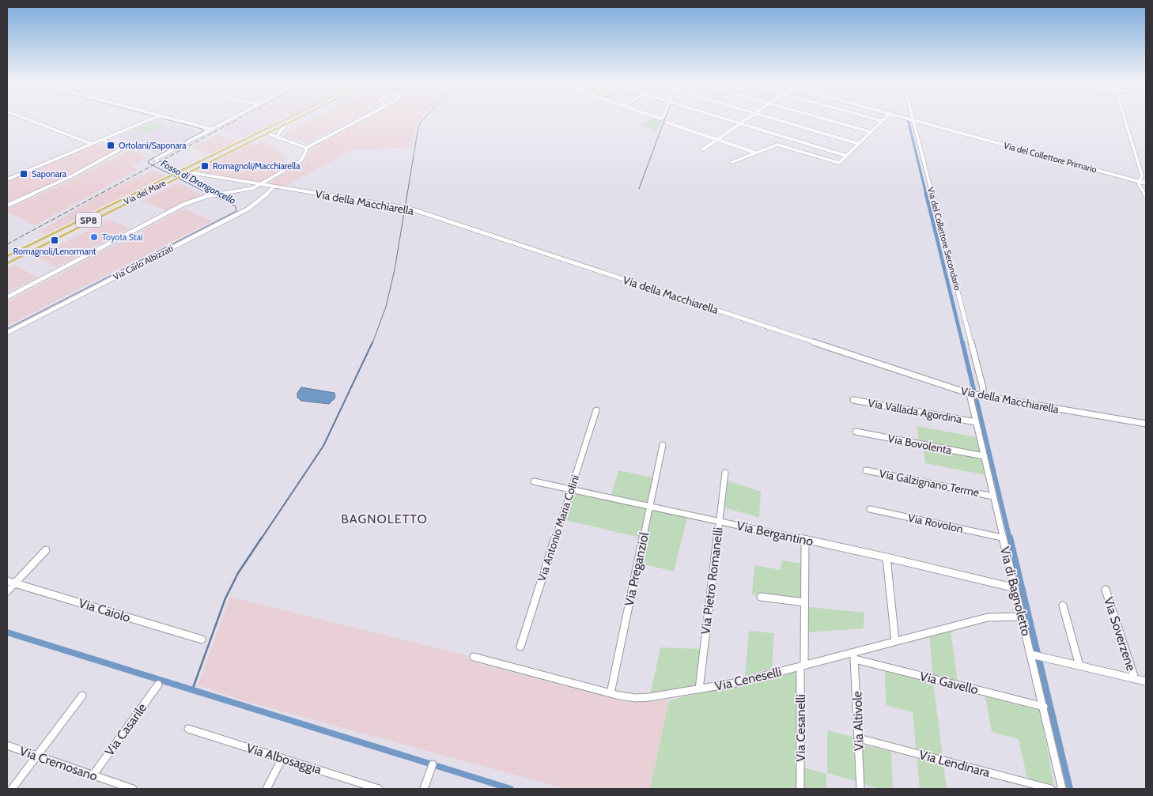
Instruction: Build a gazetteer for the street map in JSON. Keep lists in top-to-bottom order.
{
  "streets": {
    "main road": ["Via del Mare", "SP8"],
    "street": [
      "Via del Collettore Primario",
      "Via della Macchiarella",
      "Via del Collettore Secondario",
      "Via Carlo Albizzati",
      "Via Vallada Agordina",
      "Via Bovolenta",
      "Via Galzignano Terme",
      "Via Rovolon",
      "Via Antonio Maria Colini",
      "Via Bergantino",
      "Via Preganziol",
      "Via Pietro Romanelli",
      "Via di Bagnoletto",
      "Via Caiolo",
      "Via Soverzene",
      "Via Ceneselli",
      "Via Gavello",
      "Via Altivole",
      "Via Cesanelli",
      "Via Casarile",
      "Via Albosaggia",
      "Via Cremosano",
      "Via Lendinara"
    ]
  },
  "crossings": [
    ["Via del Collettore Primario", "Via del Collettore Secondario"],
    ["Via della Macchiarella", "Via del Collettore Secondario"],
    ["Via della Macchiarella", "Via Carlo Albizzati"],
    ["Via della Macchiarella", "Via di Bagnoletto"],
    ["Via Vallada Agordina", "Via di Bagnoletto"],
    ["Via Bovolenta", "Via di Bagnoletto"],
    ["Via Galzignano Terme", "Via di Bagnoletto"],
    ["Via Rovolon", "Via di Bagnoletto"],
    ["Via Antonio Maria Colini", "Via Bergantino"],
    ["Via Bergantino", "Via Preganziol"],
    ["Via Bergantino", "Via Pietro Romanelli"],
    ["Via Bergantino", "Via di Bagnoletto"],
    ["Via Bergantino", "Via Cesanelli"],
    ["Via Preganziol", "Via Ceneselli"],
    ["Via Pietro Romanelli", "Via Ceneselli"],
    ["Via di Bagnoletto", "Via Ceneselli"],
    ["Via di Bagnoletto", "Via Gavello"],
    ["Via Ceneselli", "Via Gavello"],
    ["Via Ceneselli", "Via Altivole"],
    ["Via Ceneselli", "Via Cesanelli"],
    ["Via Gavello", "Via Altivole"],
    ["Via Altivole", "Via Lendinara"],
    ["Via Casarile", "Via Cremosano"]
  ],
  "districts": ["BAGNOLETTO"],
  "water": ["Fosso di Drangoncello"],
  "places": {
    "transit": [
      "Ortolani/Saponara",
      "Romagnoli/Macchiarella",
      "Saponara",
      "Romagnoli/Lenormant"
    ],
    "other": ["Toyota Stai"]
  }
}
